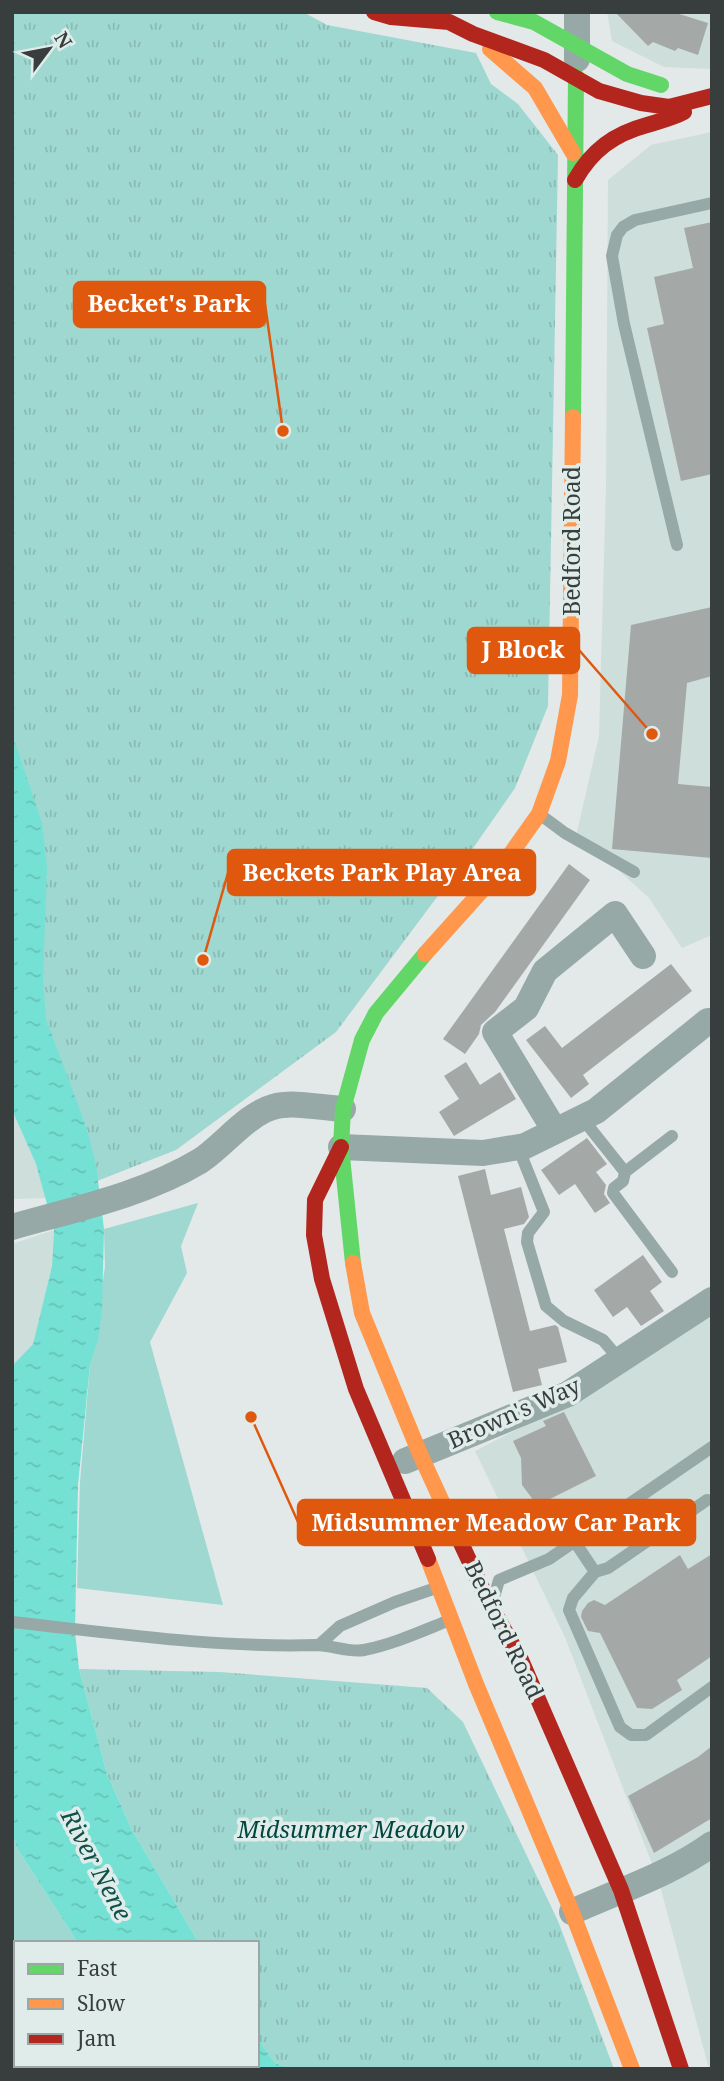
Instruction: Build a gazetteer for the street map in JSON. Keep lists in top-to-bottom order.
{
  "streets": {
    "main road": ["Bedford Road"],
    "street": ["Brown's Way"]
  },
  "crossings": [
    ["Bedford Road", "Brown's Way"]
  ],
  "water": ["River Nene"],
  "parks": ["Midsummer Meadow"],
  "places": [
    "Becket's Park",
    "J Block",
    "Beckets Park Play Area",
    "Midsummer Meadow Car Park"
  ],
  "legend": ["Fast", "Slow", "Jam"],
  "north": "top right"
}
